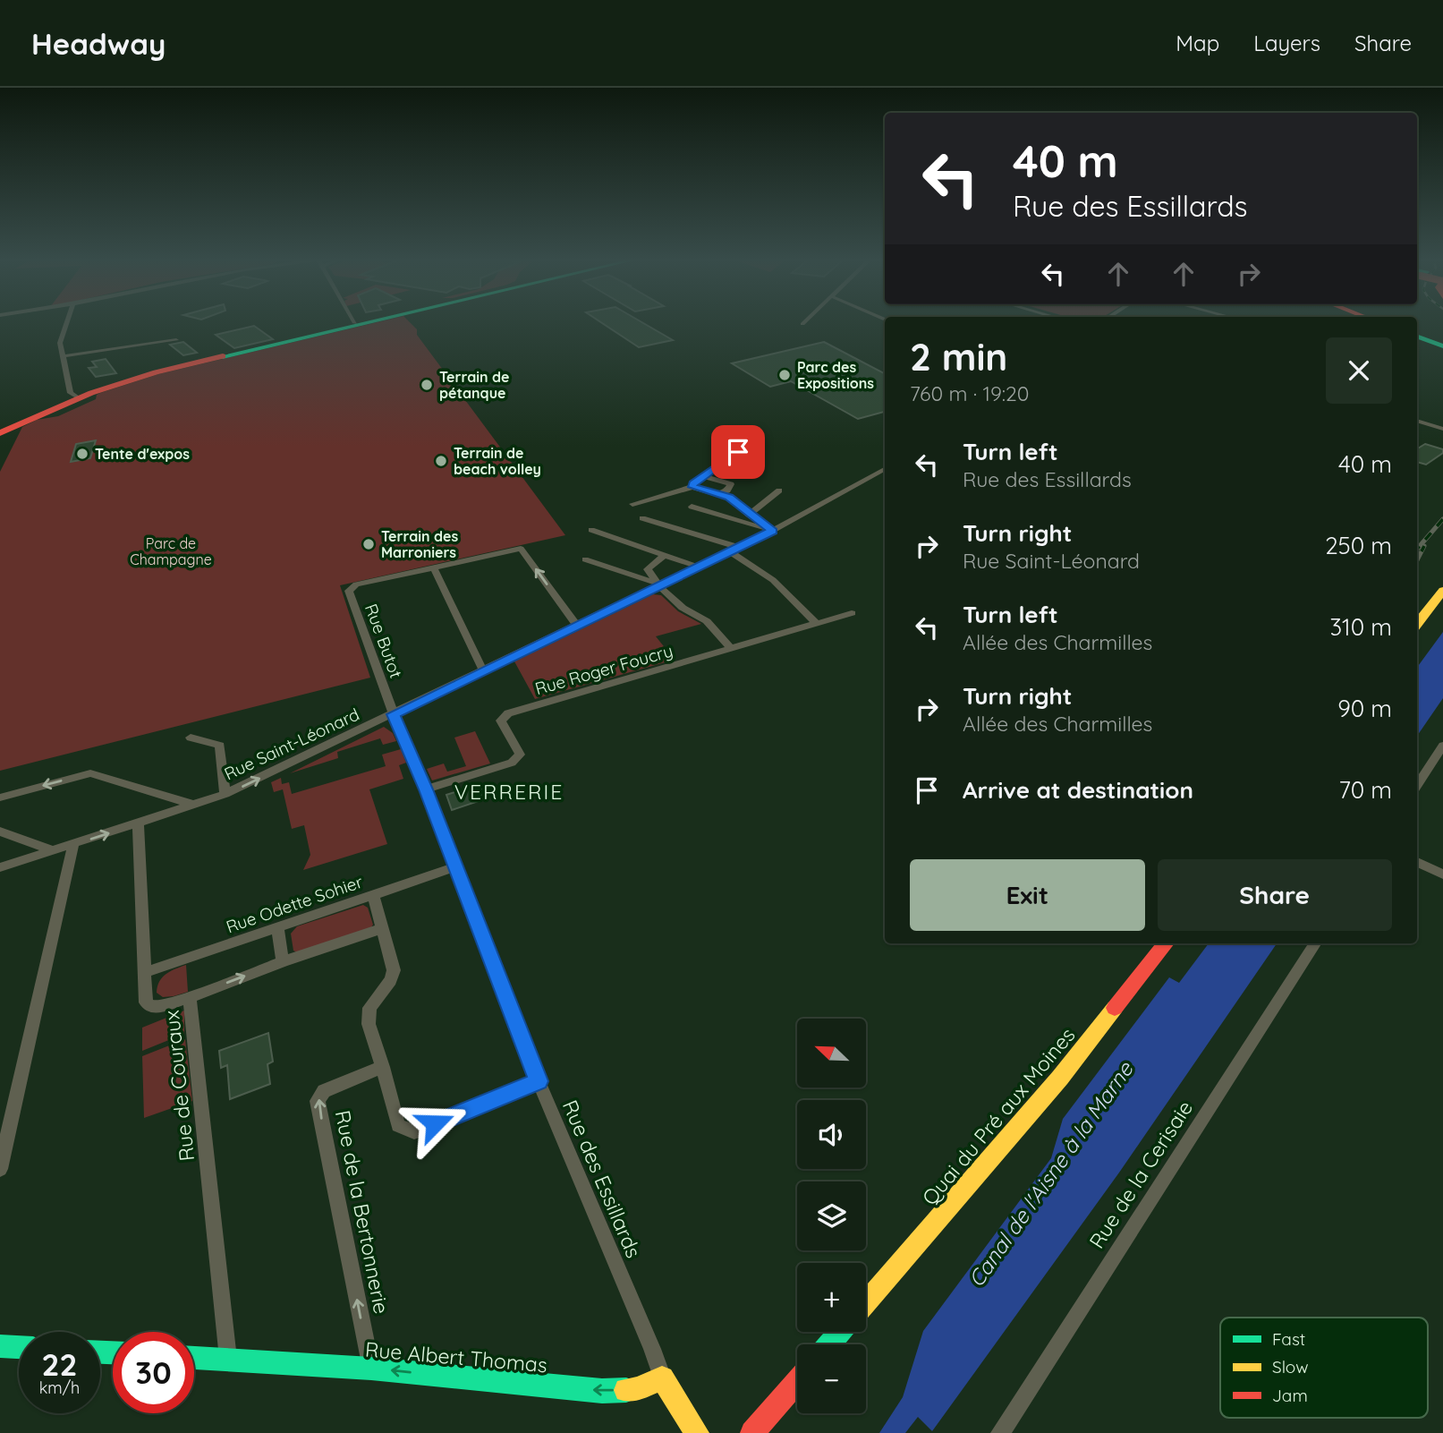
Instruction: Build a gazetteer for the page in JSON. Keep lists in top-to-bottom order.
{
  "streets": {
    "main road": ["Quai du Pré aux Moines", "Rue Albert Thomas"],
    "street": [
      "Rue Butot",
      "Rue Roger Foucry",
      "Rue Saint-Léonard",
      "Rue Odette Sohier",
      "Rue de Couraux",
      "Rue de la Cerisaie",
      "Rue des Essillards",
      "Rue de la Bertonnerie"
    ]
  },
  "crossings": [
    ["Rue Butot", "Rue Saint-Léonard"],
    ["Rue Butot", "Rue des Essillards"],
    ["Rue Roger Foucry", "Rue des Essillards"],
    ["Rue Saint-Léonard", "Rue de Couraux"],
    ["Rue Saint-Léonard", "Rue des Essillards"],
    ["Rue Odette Sohier", "Rue de Couraux"],
    ["Rue Odette Sohier", "Rue des Essillards"],
    ["Rue de Couraux", "Rue Albert Thomas"],
    ["Rue des Essillards", "Rue Albert Thomas"],
    ["Rue de la Bertonnerie", "Rue Albert Thomas"]
  ],
  "one_way": ["Rue de la Bertonnerie", "Rue Albert Thomas"],
  "districts": ["VERRERIE"],
  "water": ["Canal de l'Aisne à la Marne"],
  "parks": ["Parc de Champagne"],
  "places": [
    "Parc des Expositions",
    "Terrain de pétanque",
    "Tente d'expos",
    "Terrain de beach volley",
    "Terrain des Marroniers"
  ],
  "legend": ["Fast", "Slow", "Jam"],
  "north": "top left",
  "page": {
    "header": "Headway",
    "nav": ["Map", "Layers", "Share"],
    "turn": ["40 m", "Rue des Essillards"],
    "heading": ["2 min", "760 m · 19:20"],
    "list": [
      {
        "name": "Turn left",
        "note": "Rue des Essillards",
        "value": "40 m"
      },
      {
        "name": "Turn right",
        "note": "Rue Saint-Léonard",
        "value": "250 m"
      },
      {
        "name": "Turn left",
        "note": "Allée des Charmilles",
        "value": "310 m"
      },
      {
        "name": "Turn right",
        "note": "Allée des Charmilles",
        "value": "90 m"
      },
      {
        "name": "Arrive at destination",
        "value": "70 m"
      }
    ],
    "buttons": ["Exit", "Share"],
    "map_buttons": ["+", "−"],
    "speed": "22 km/h",
    "limit": "30"
  }
}
